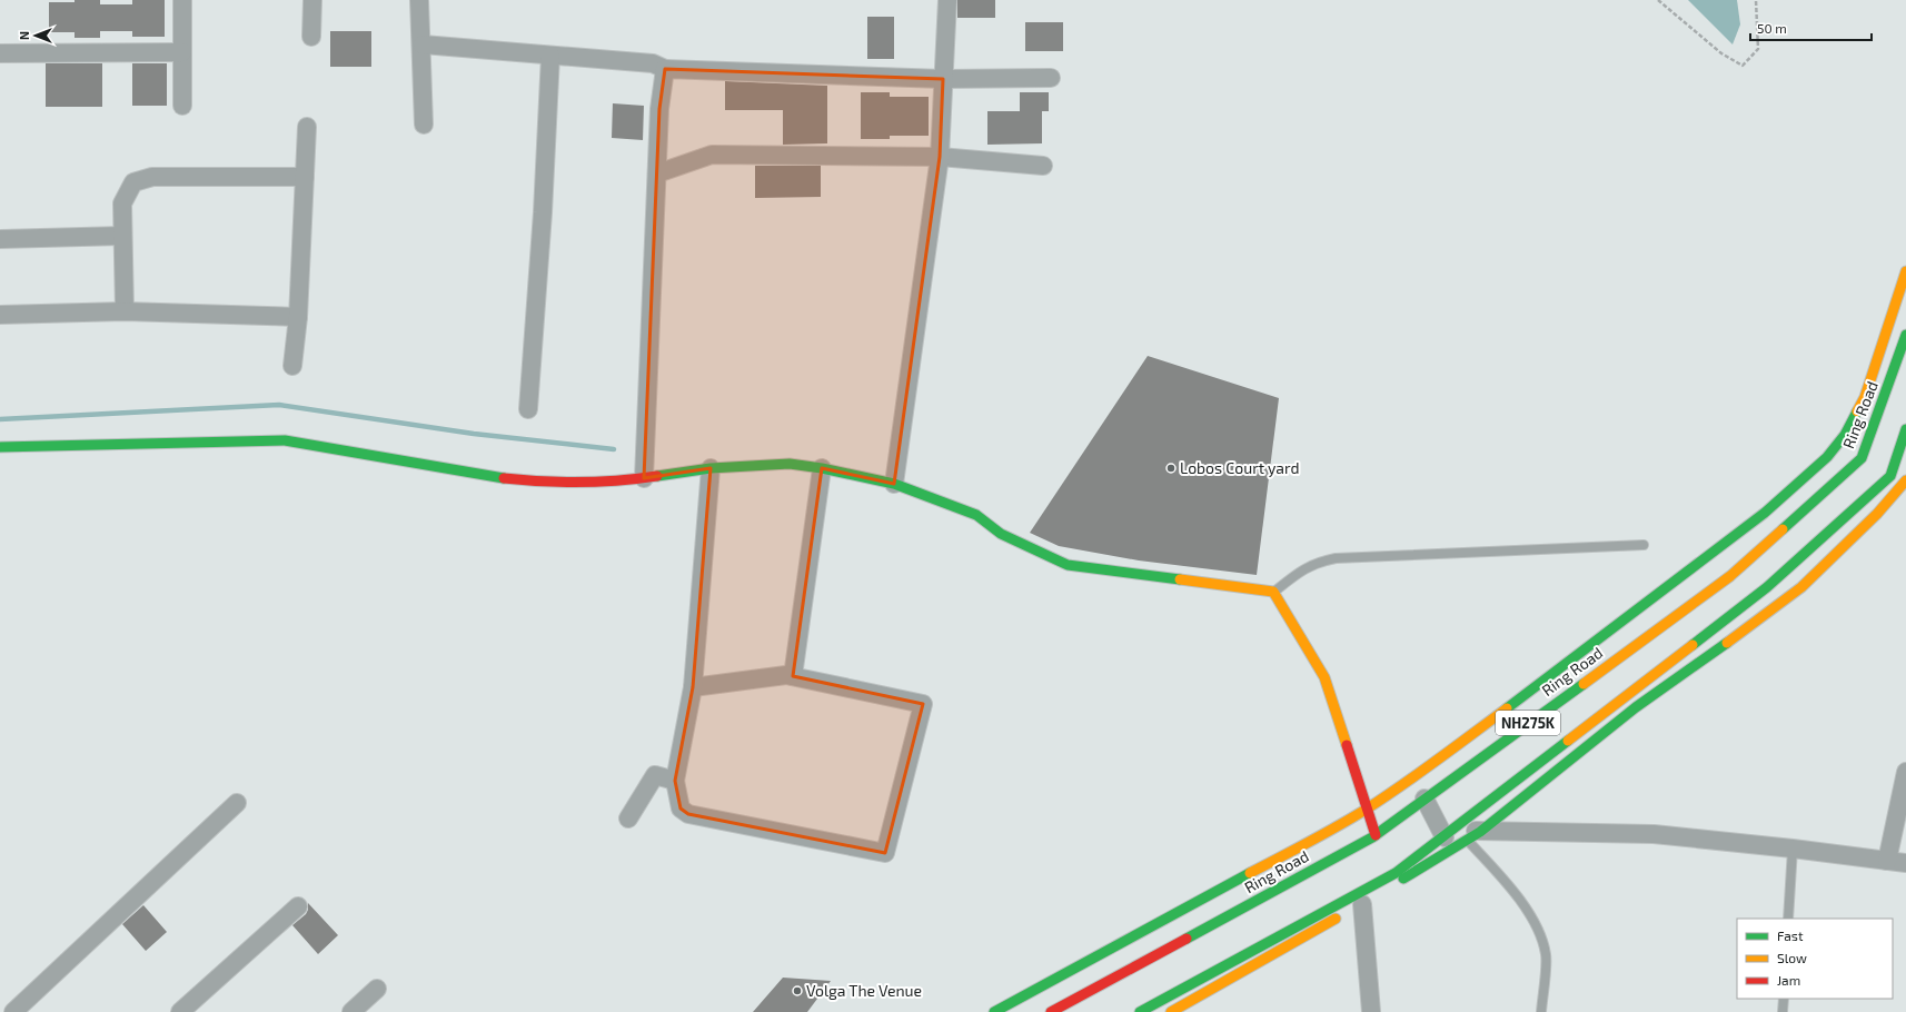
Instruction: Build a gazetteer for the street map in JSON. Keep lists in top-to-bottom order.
{
  "streets": {
    "main road": ["Ring Road", "NH275K"]
  },
  "places": ["Lobos Court yard", "Volga The Venue"],
  "legend": ["Fast", "Slow", "Jam"],
  "scale_bar": "50 m",
  "north": "left"
}
